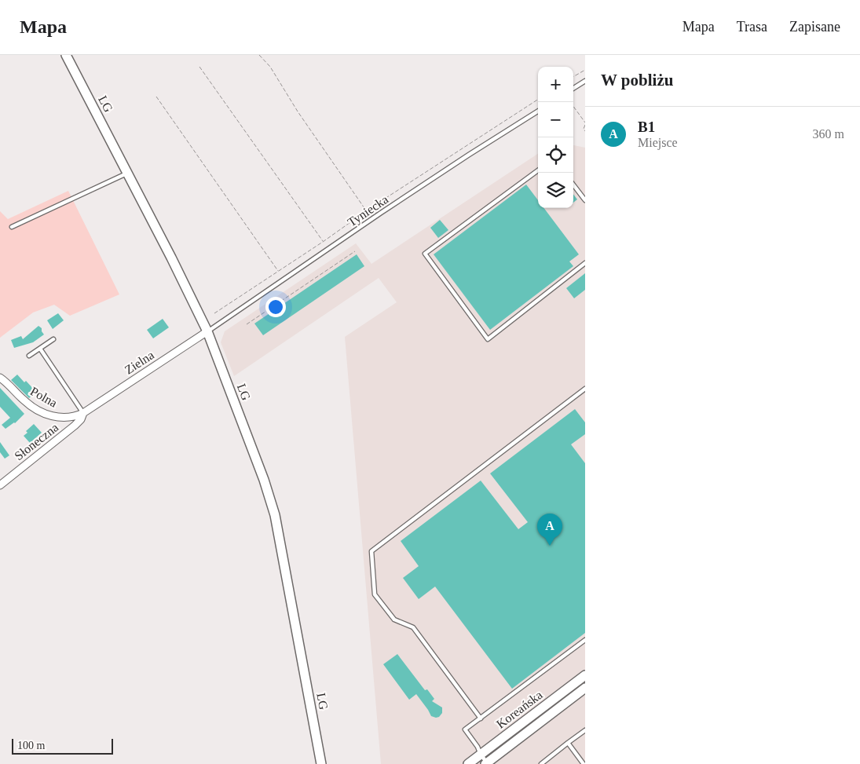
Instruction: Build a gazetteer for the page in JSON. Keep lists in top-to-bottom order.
{
  "streets": {
    "main road": ["LG", "Koreańska"],
    "street": ["Zielna", "Polna", "Słoneczna"],
    "lane": ["Tyniecka"]
  },
  "crossings": [
    ["LG", "Tyniecka"],
    ["LG", "Zielna"],
    ["Tyniecka", "Zielna"],
    ["Zielna", "Polna"],
    ["Zielna", "Słoneczna"],
    ["Polna", "Słoneczna"]
  ],
  "scale_bar": "100 m",
  "page": {
    "header": "Mapa",
    "nav": ["Mapa", "Trasa", "Zapisane"],
    "heading": "W pobliżu",
    "map_buttons": ["+", "−"],
    "list": [
      {
        "mark": "A",
        "name": "B1",
        "note": "Miejsce",
        "value": "360 m"
      }
    ],
    "pins": "A",
    "scale": "100 m"
  }
}
